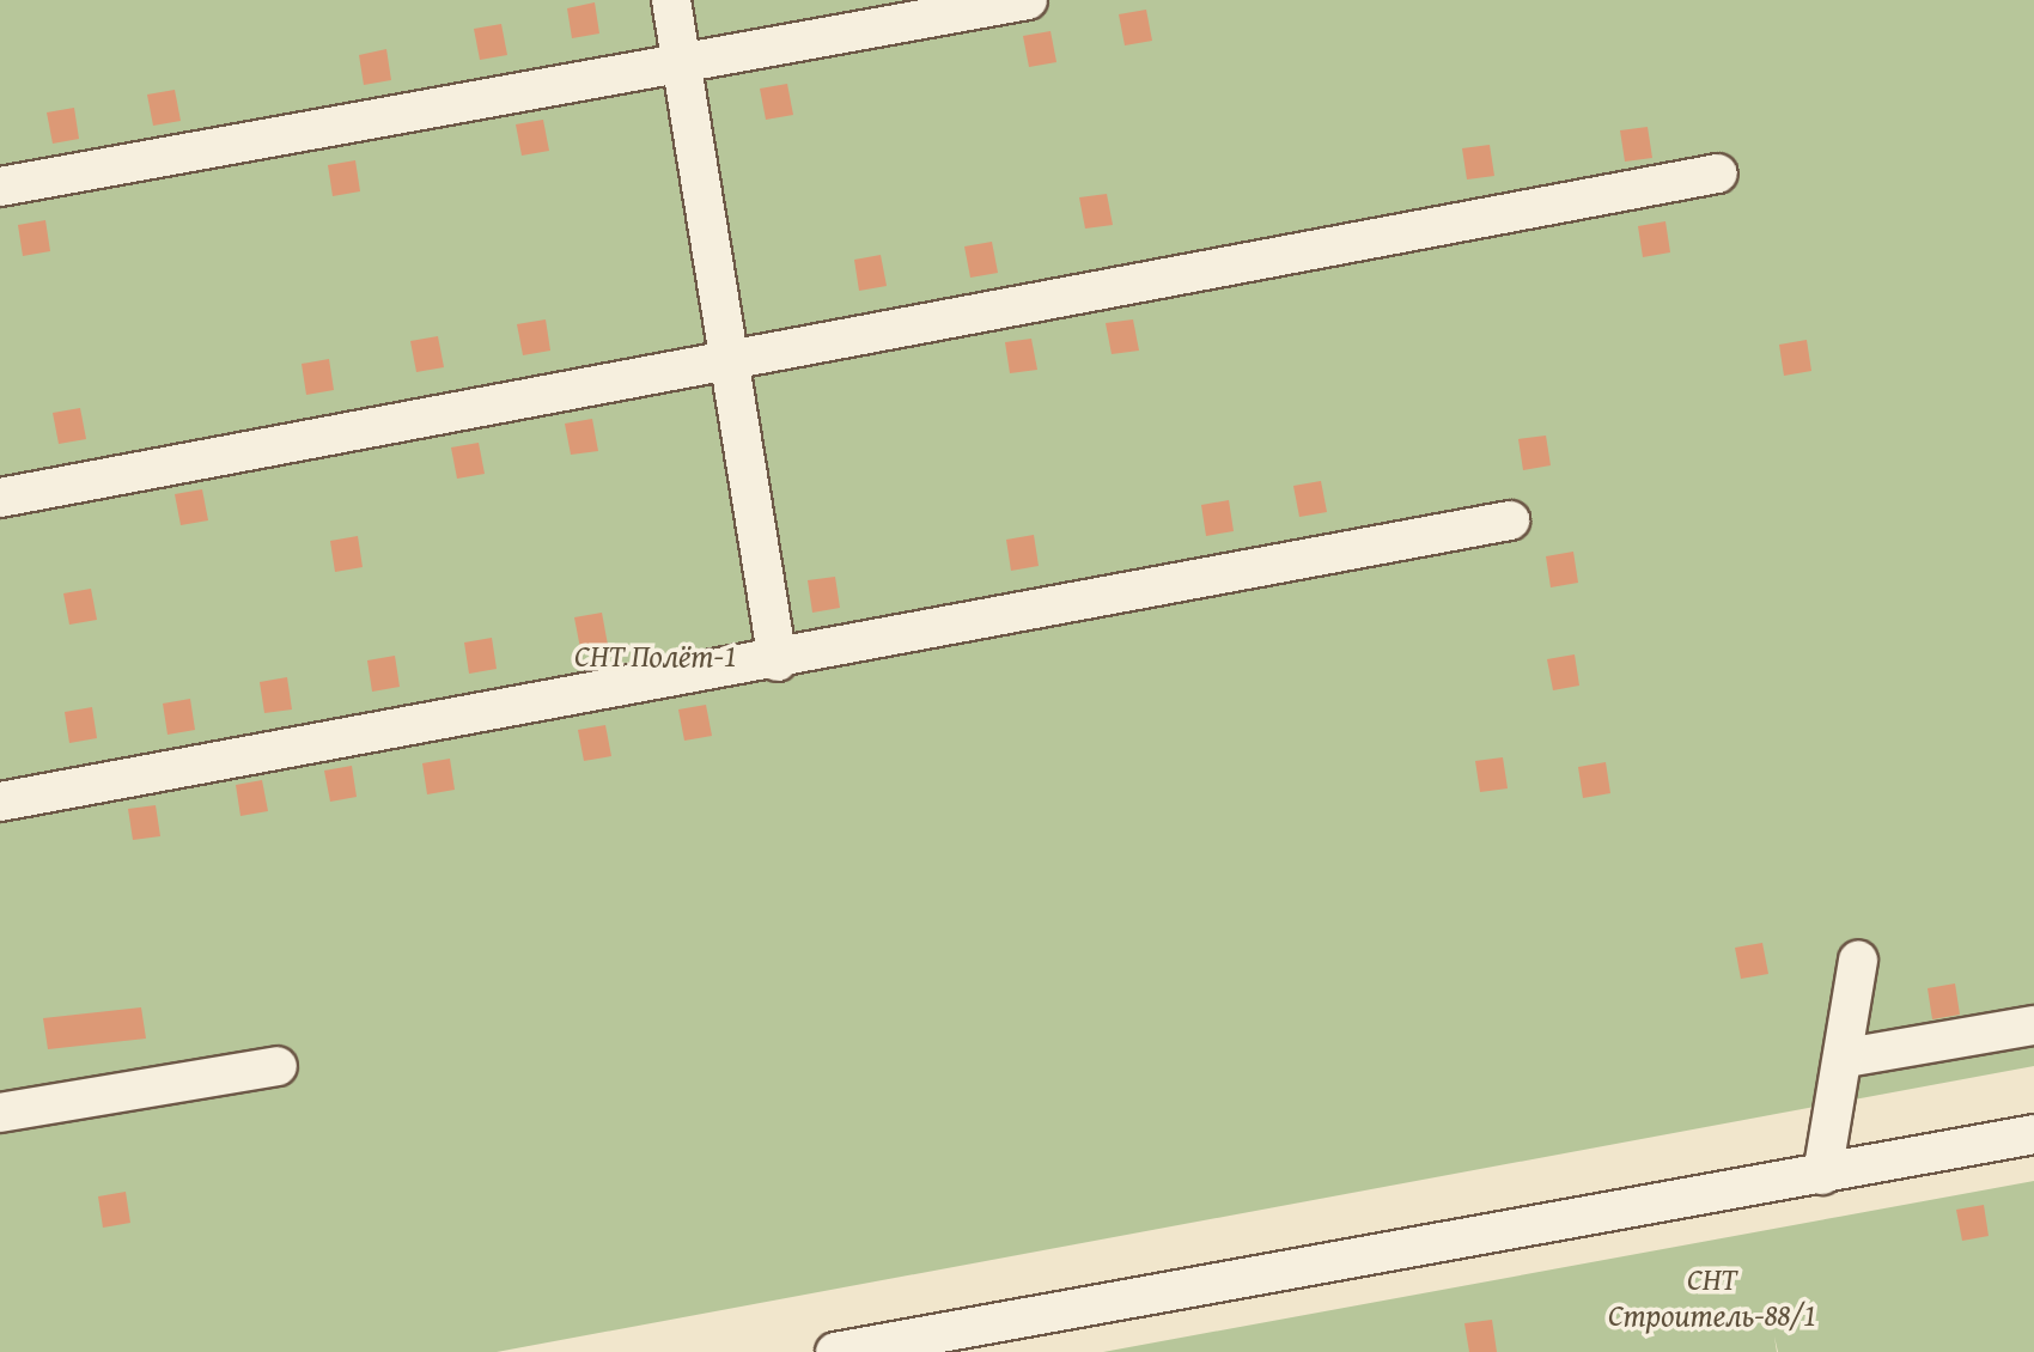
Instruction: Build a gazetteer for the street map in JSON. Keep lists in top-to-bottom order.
{
  "parks": ["СНТ Полёт-1", "СНТ Строитель-88/1"]
}
